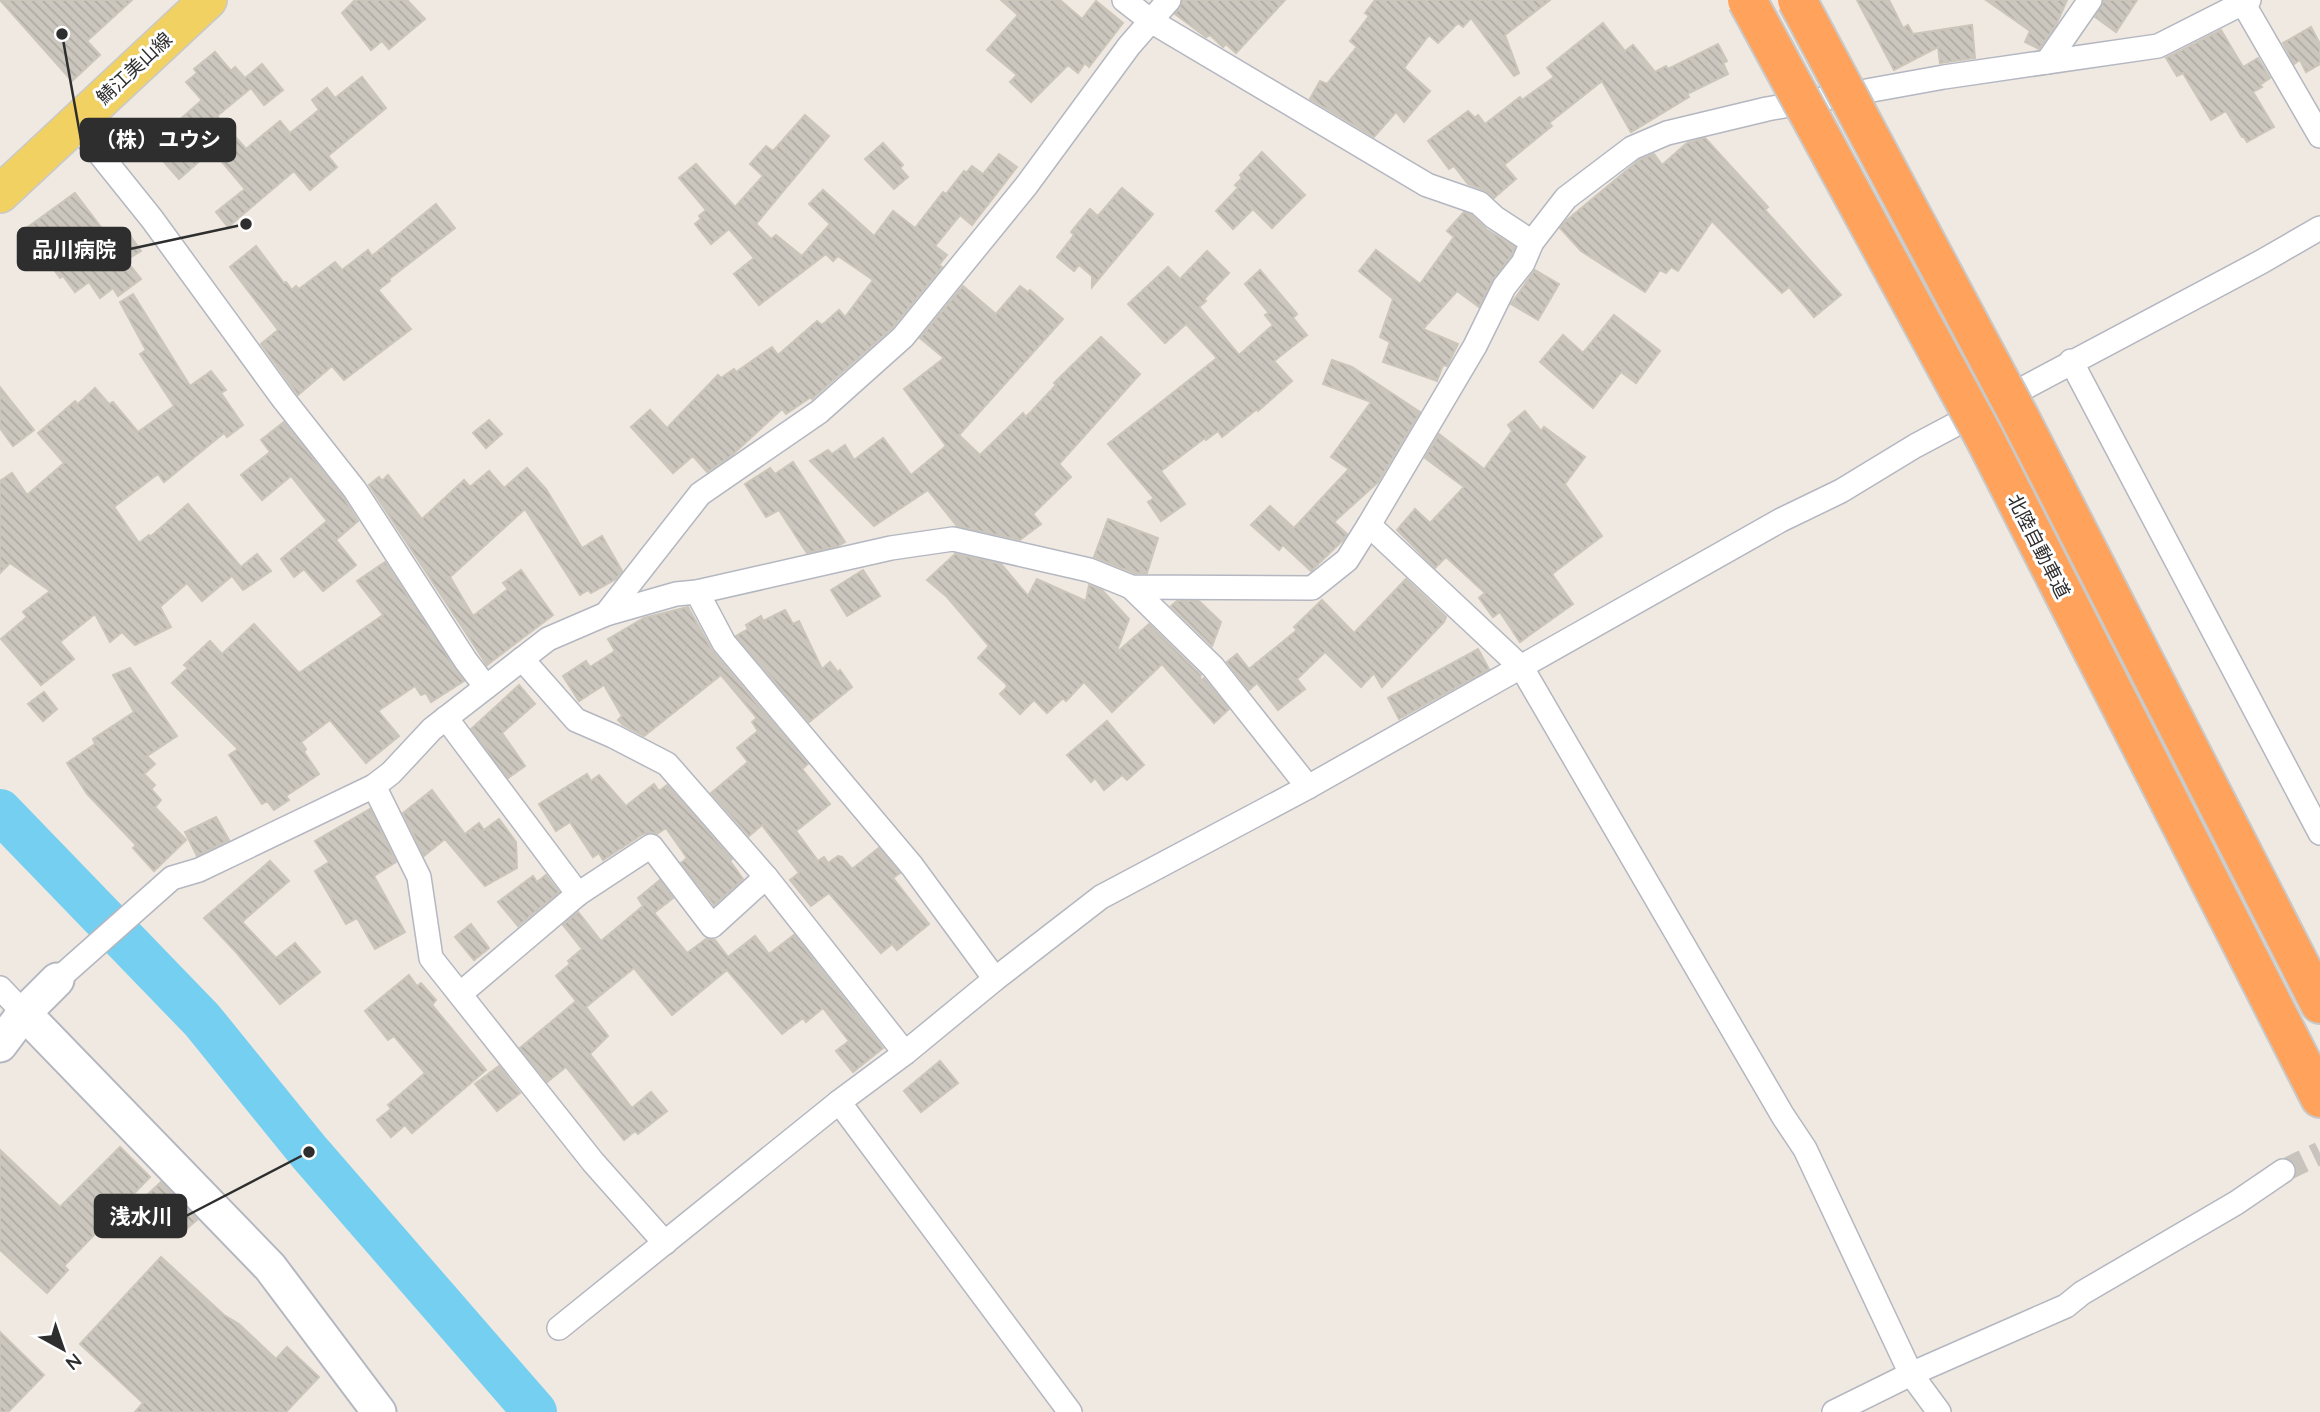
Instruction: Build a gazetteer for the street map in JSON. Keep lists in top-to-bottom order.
{
  "streets": {
    "highway": ["北陸自動車道"],
    "main road": ["鯖江美山線"]
  },
  "places": ["（株）ユウシ", "品川病院", "浅水川"],
  "north": "bottom right"
}
